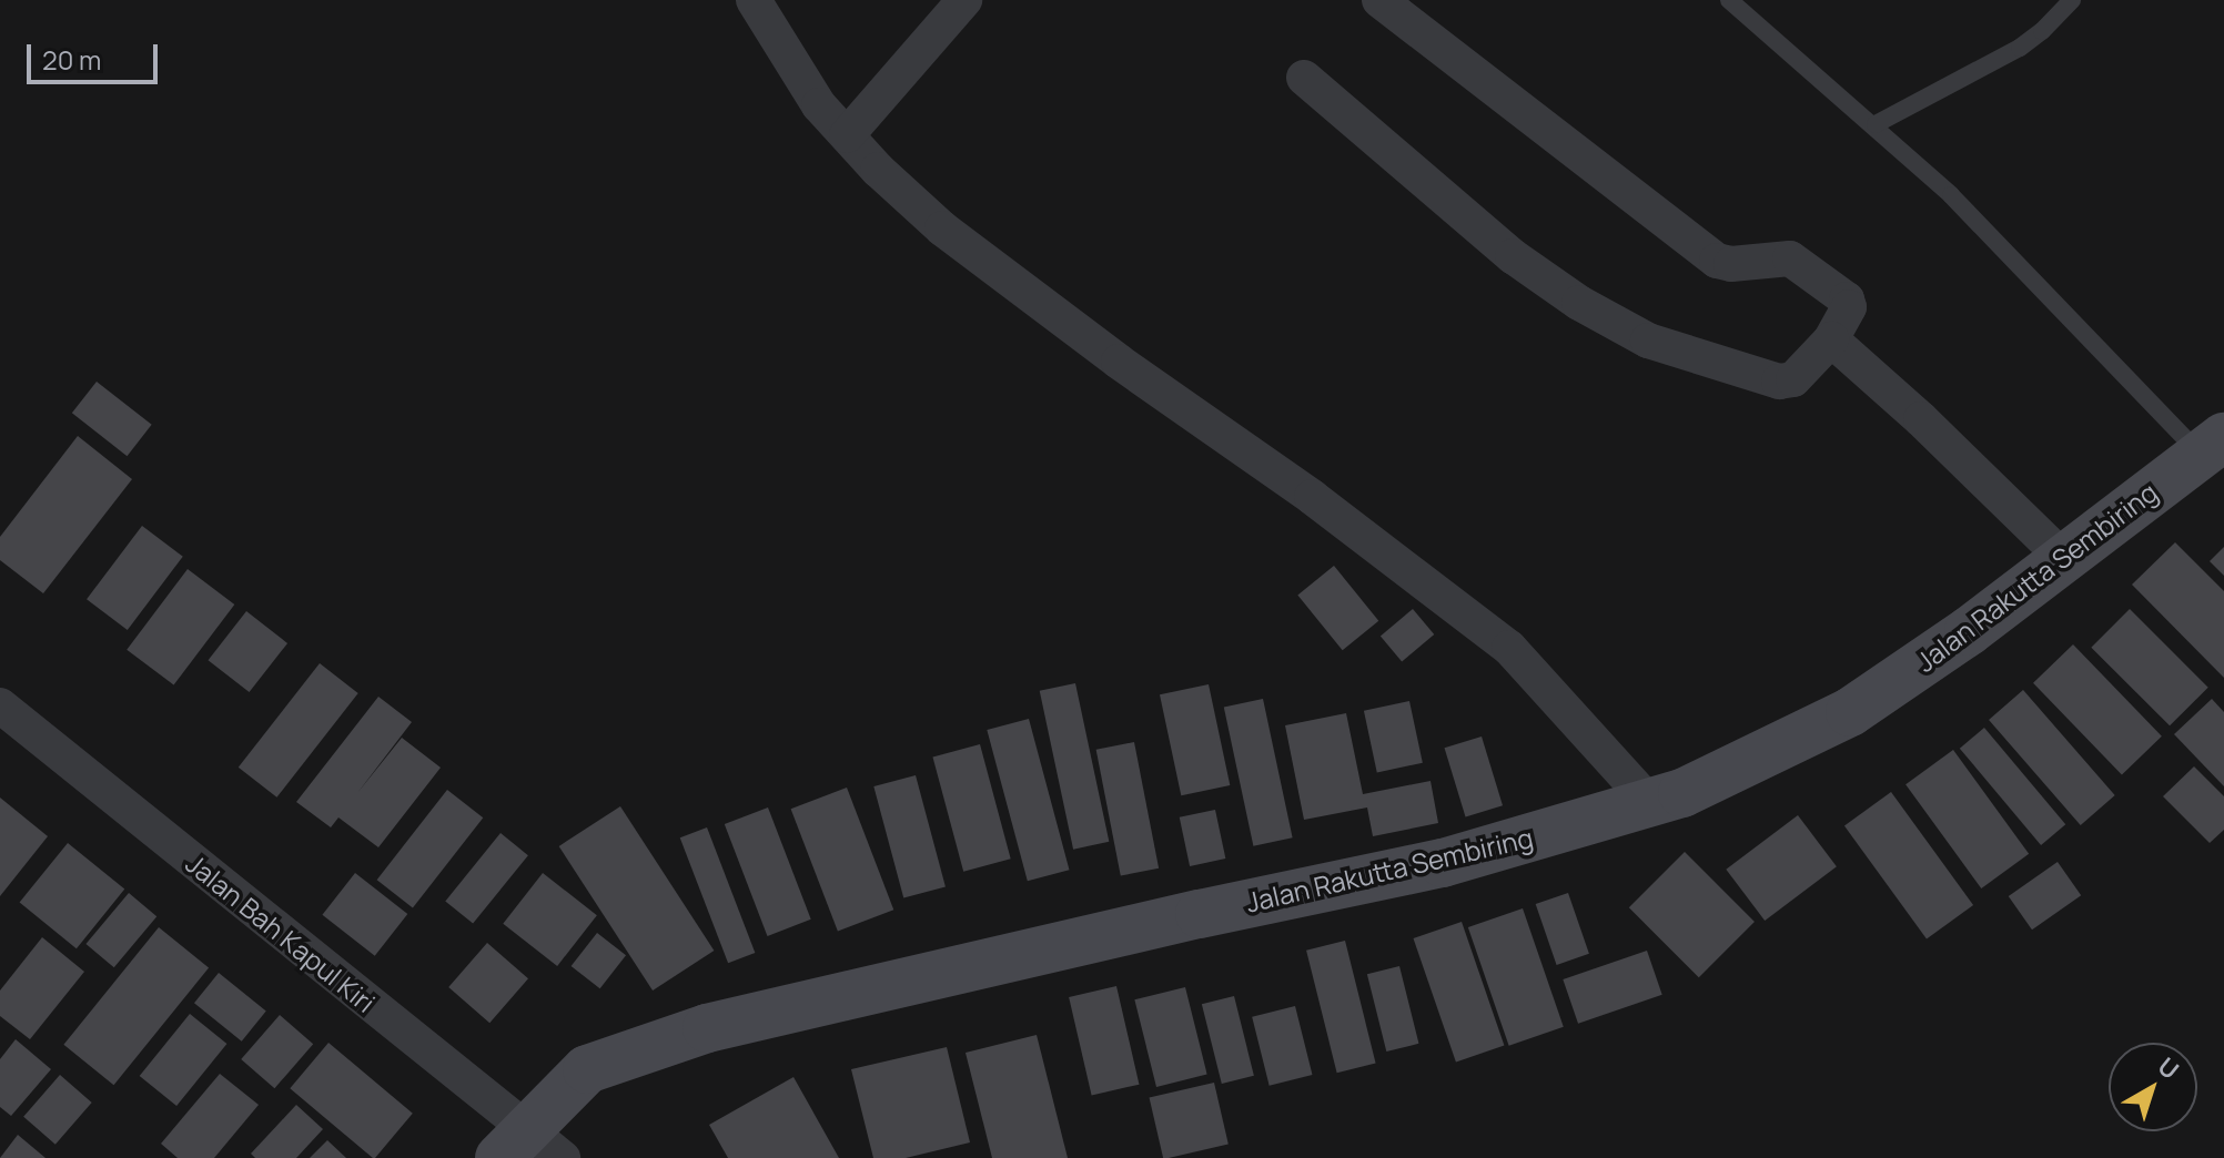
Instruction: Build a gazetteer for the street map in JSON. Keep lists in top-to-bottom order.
{
  "streets": {
    "main road": ["Jalan Rakutta Sembiring"],
    "street": ["Jalan Bah Kapul Kiri"]
  },
  "crossings": [
    ["Jalan Rakutta Sembiring", "Jalan Bah Kapul Kiri"]
  ],
  "scale_bar": "20 m",
  "north": "top right"
}
